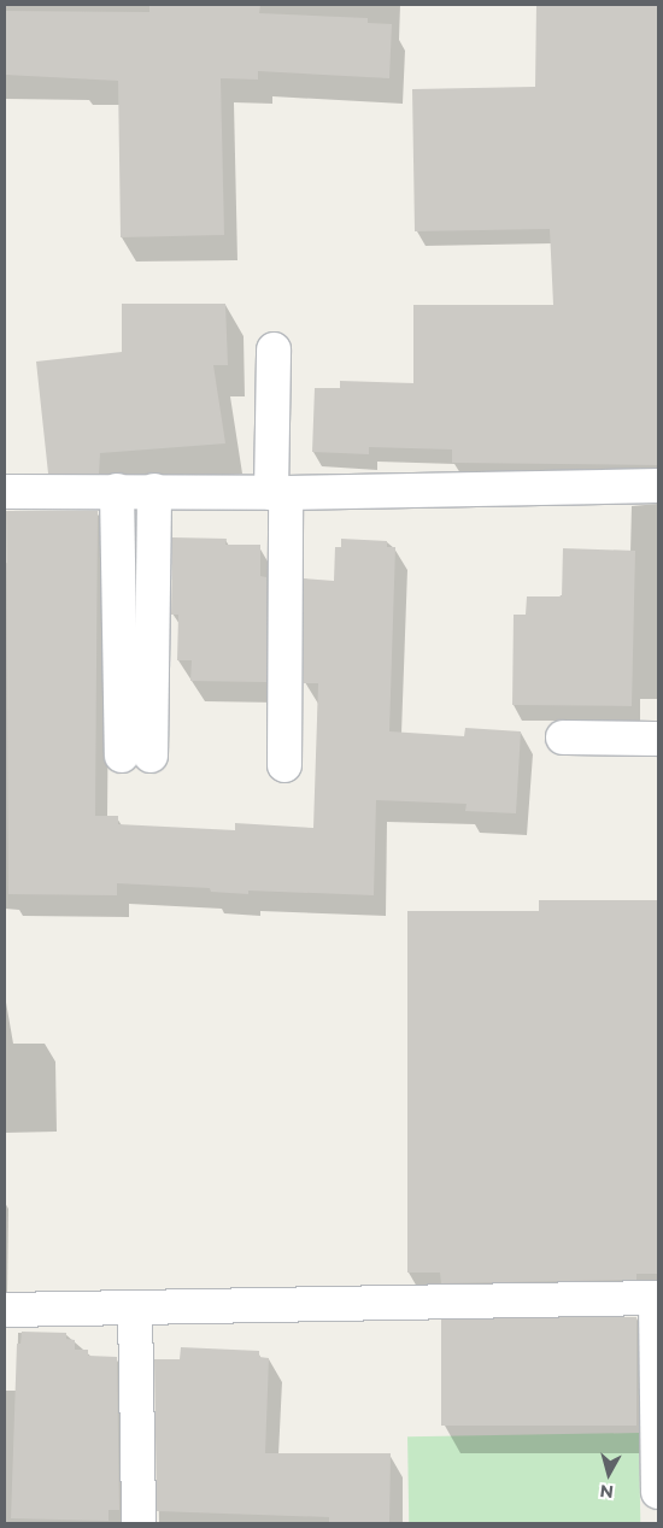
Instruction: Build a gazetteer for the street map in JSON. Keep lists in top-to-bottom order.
{
  "north": "bottom"
}
